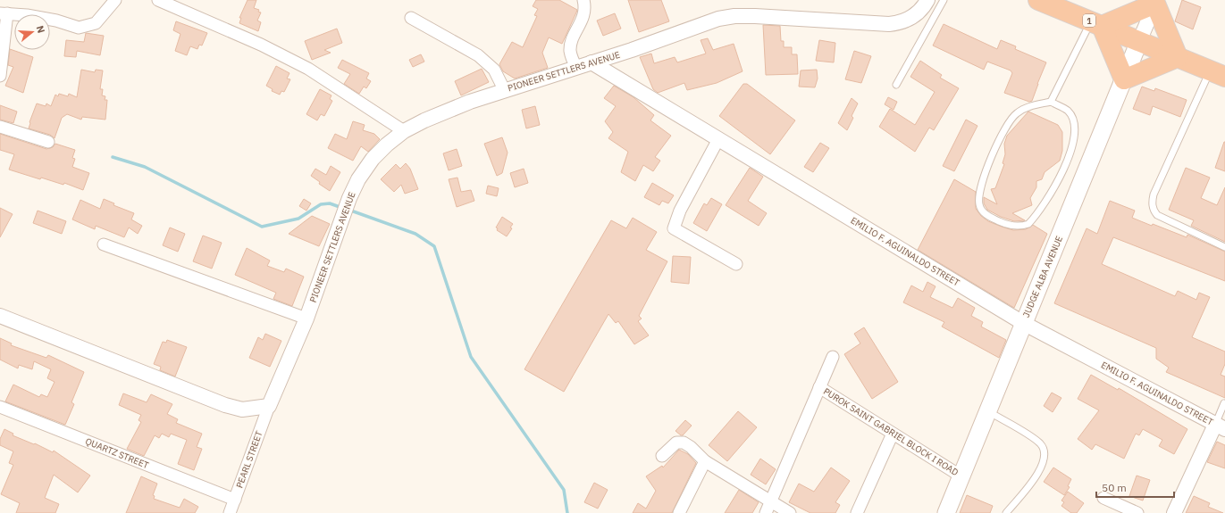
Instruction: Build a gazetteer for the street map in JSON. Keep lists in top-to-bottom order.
{
  "streets": {
    "highway": ["1"],
    "main road": ["JUDGE ALBA AVENUE"],
    "street": [
      "PIONEER SETTLERS AVENUE",
      "EMILIO F. AGUINALDO STREET",
      "PUROK SAINT GABRIEL BLOCK I ROAD",
      "QUARTZ STREET",
      "PEARL STREET"
    ]
  },
  "crossings": [
    ["1", "JUDGE ALBA AVENUE"],
    ["PIONEER SETTLERS AVENUE", "EMILIO F. AGUINALDO STREET"],
    ["PIONEER SETTLERS AVENUE", "PEARL STREET"],
    ["EMILIO F. AGUINALDO STREET", "JUDGE ALBA AVENUE"],
    ["JUDGE ALBA AVENUE", "PUROK SAINT GABRIEL BLOCK I ROAD"],
    ["QUARTZ STREET", "PEARL STREET"]
  ],
  "scale_bar": "50 m",
  "north": "right"
}
